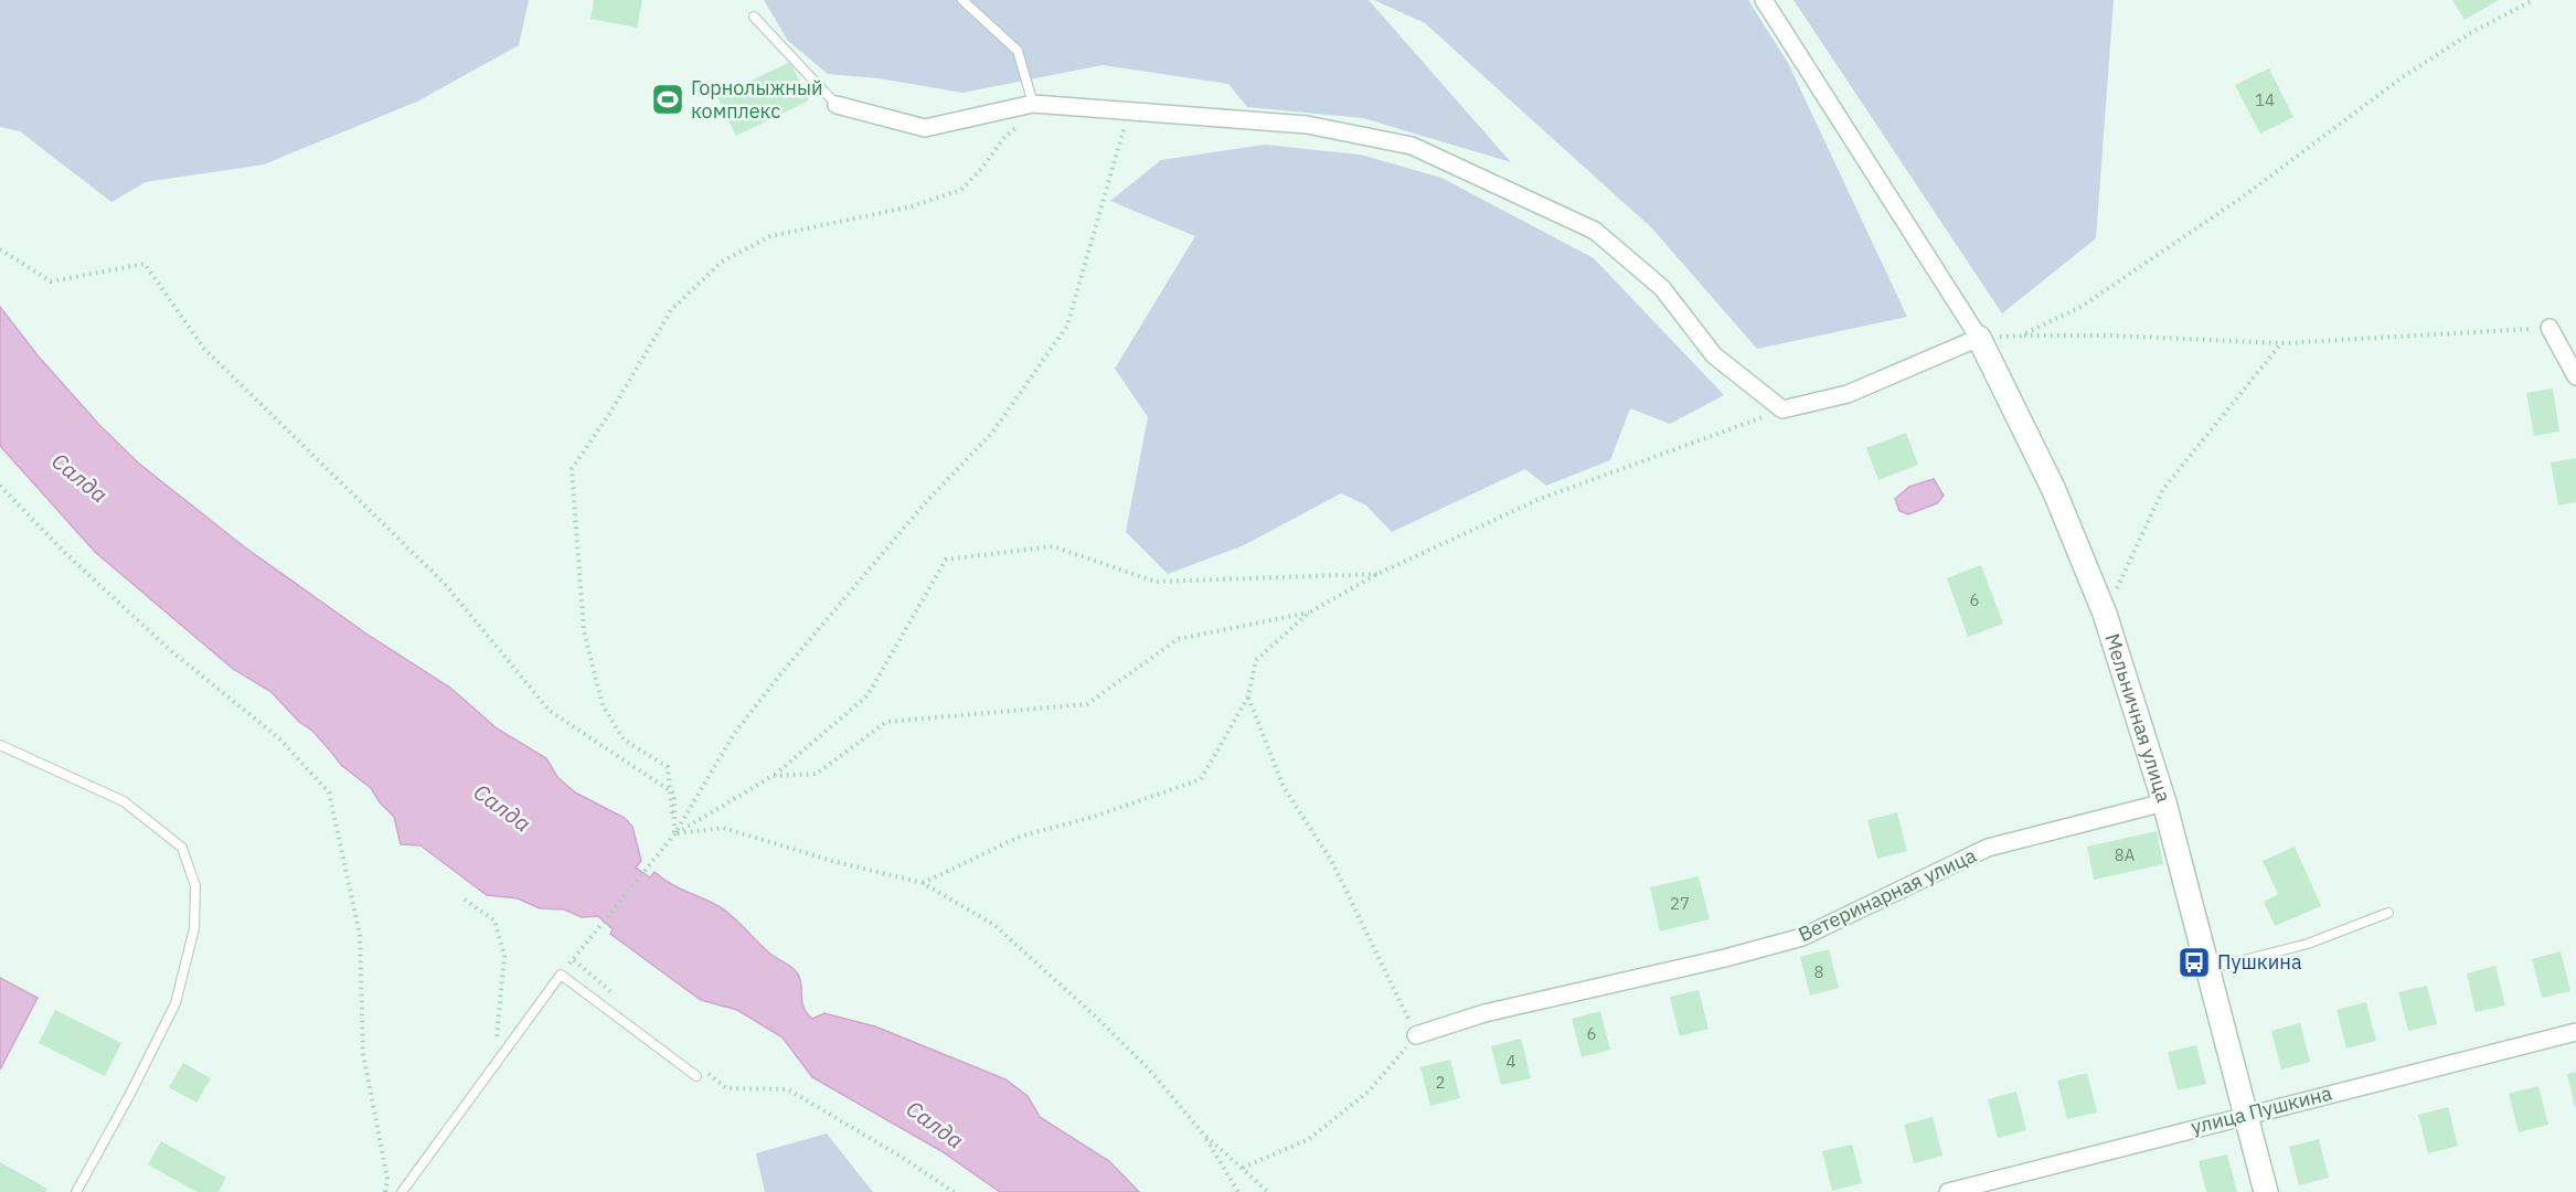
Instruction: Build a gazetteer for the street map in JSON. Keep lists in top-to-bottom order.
{
  "streets": {
    "street": ["Мельничная улица", "Ветеринарная улица", "улица Пушкина"]
  },
  "crossings": [
    ["Мельничная улица", "Ветеринарная улица"],
    ["Мельничная улица", "улица Пушкина"]
  ],
  "water": ["Салда"],
  "places": {
    "sports": ["Горнолыжный комплекс"],
    "bus stop": ["Пушкина"]
  },
  "house_numbers": [
    "14",
    "6",
    "8А",
    "27",
    "8",
    "6",
    "4",
    "2"
  ]
}
